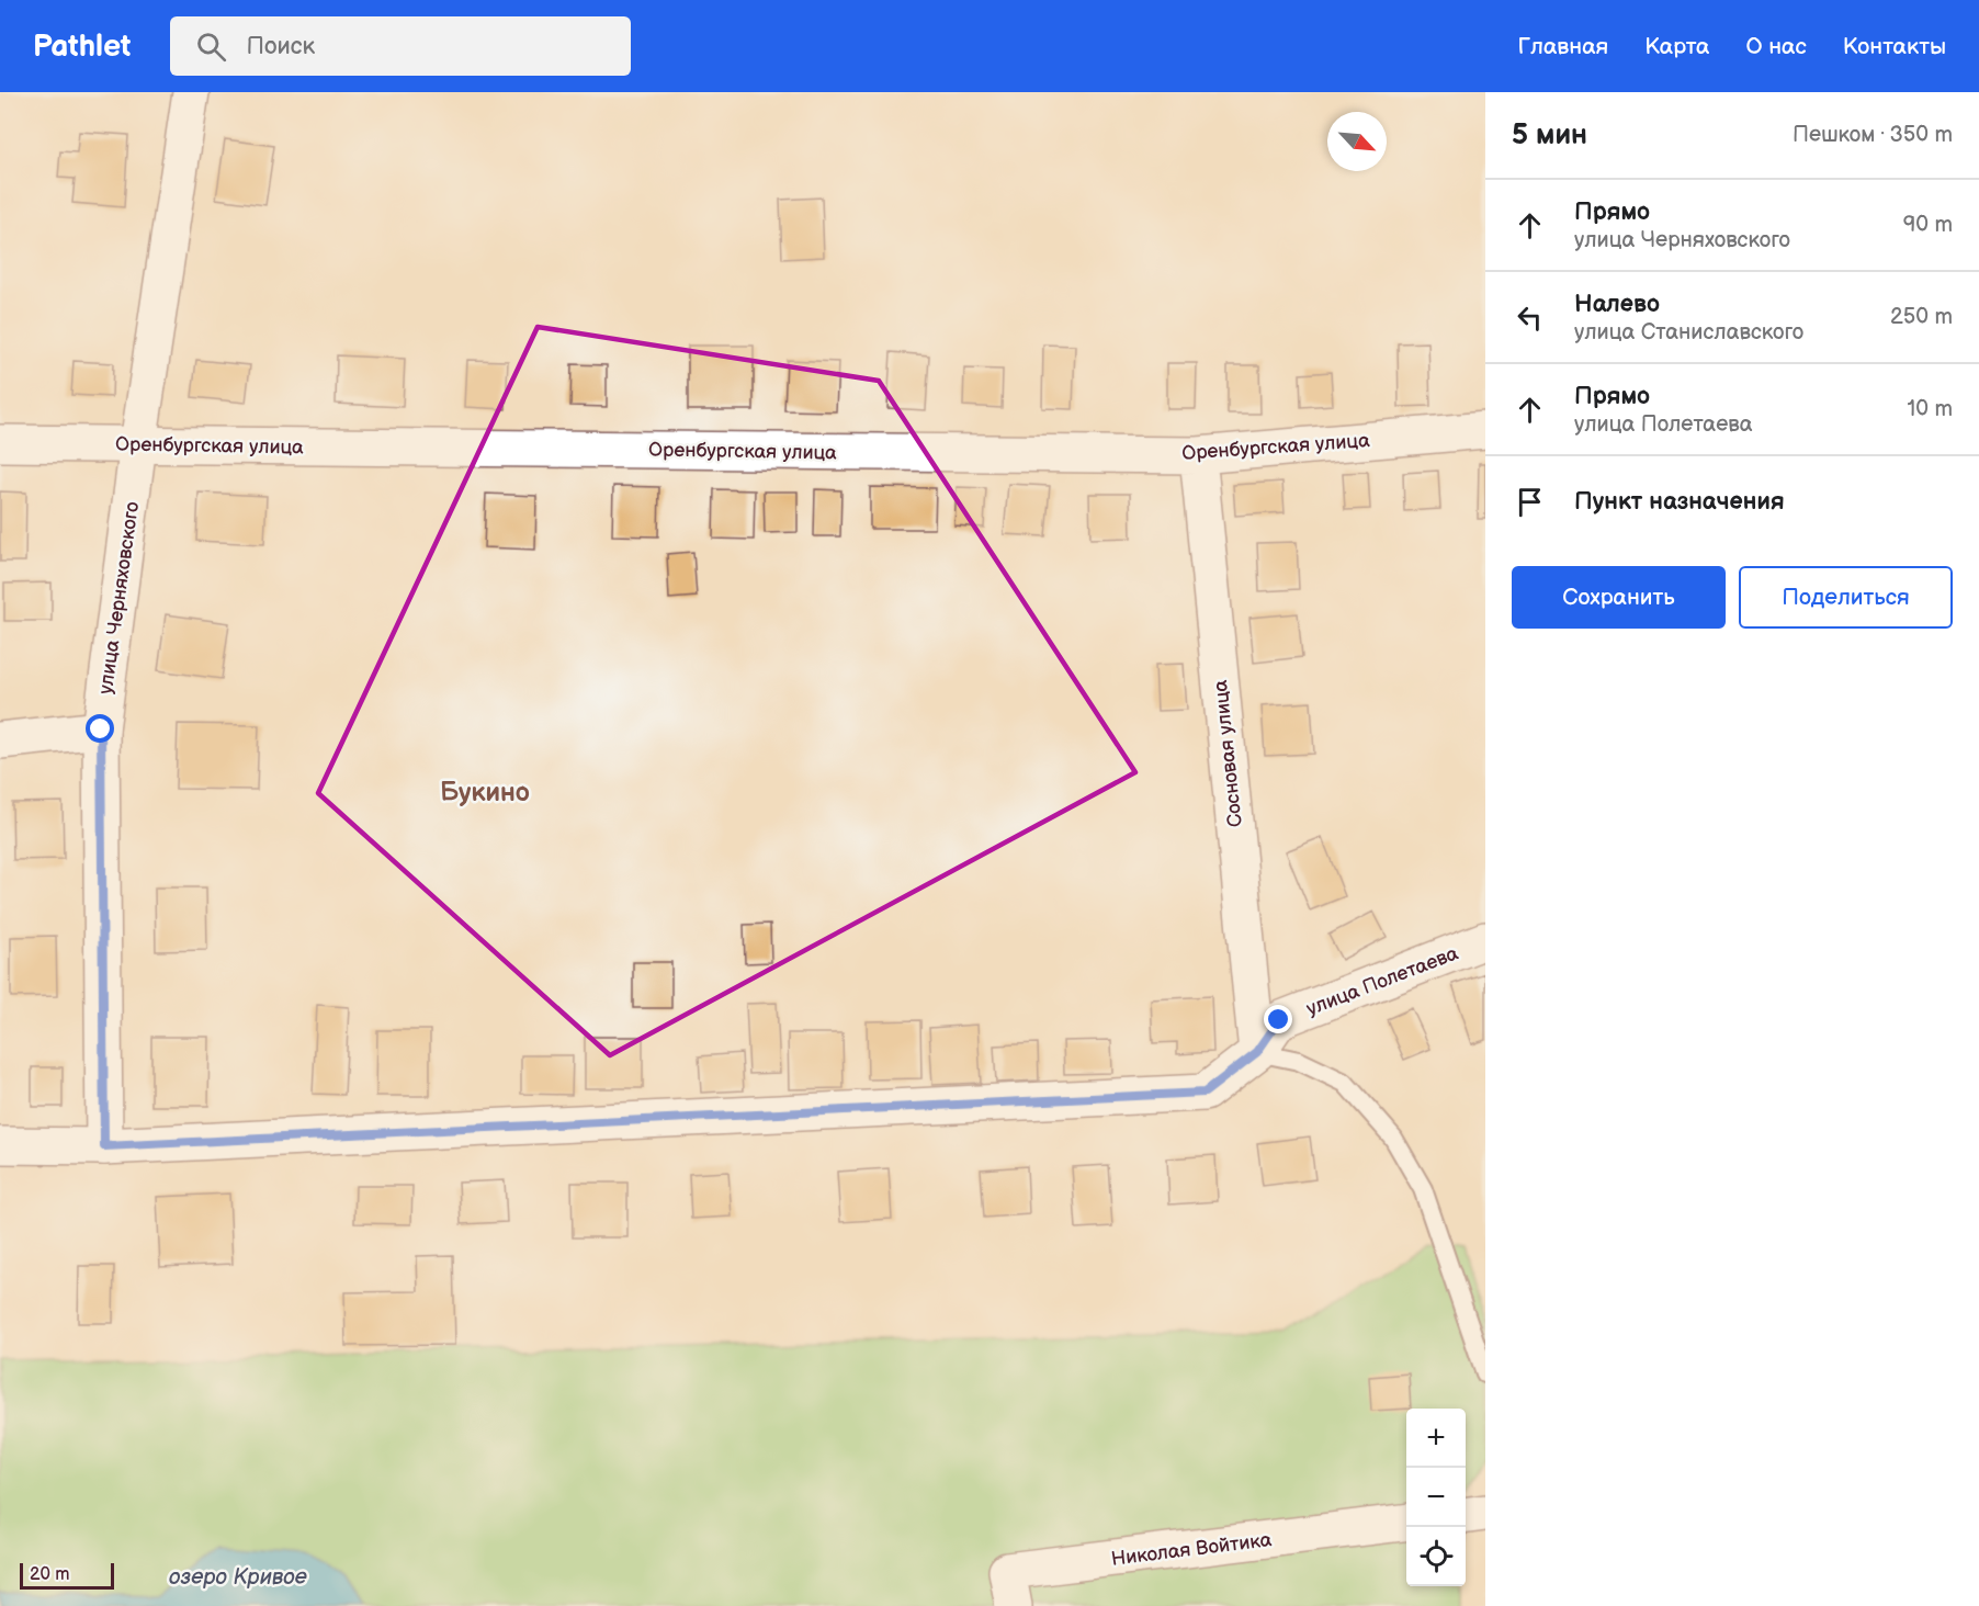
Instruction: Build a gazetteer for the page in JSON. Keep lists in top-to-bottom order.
{
  "streets": {
    "street": [
      "Оренбургская улица",
      "улица Черняховского",
      "Сосновая улица",
      "улица Полетаева",
      "Николая Войтика"
    ]
  },
  "crossings": [
    ["Оренбургская улица", "улица Черняховского"],
    ["Оренбургская улица", "Сосновая улица"],
    ["улица Черняховского", "улица Полетаева"],
    ["Сосновая улица", "улица Полетаева"]
  ],
  "districts": ["Букино"],
  "water": ["озеро Кривое"],
  "scale_bar": "20 m",
  "north": "bottom right",
  "page": {
    "header": "Pathlet",
    "search": "Поиск",
    "nav": [
      "Главная",
      "Карта",
      "О нас",
      "Контакты"
    ],
    "heading": ["5 мин", "Пешком · 350 m"],
    "list": [
      ["Прямо", "улица Черняховского", "90 m"],
      ["Налево", "улица Станиславского", "250 m"],
      ["Прямо", "улица Полетаева", "10 m"],
      "Пункт назначения"
    ],
    "buttons": ["Сохранить", "Поделиться"],
    "map_buttons": ["+", "−"],
    "scale": "20 m"
  }
}
